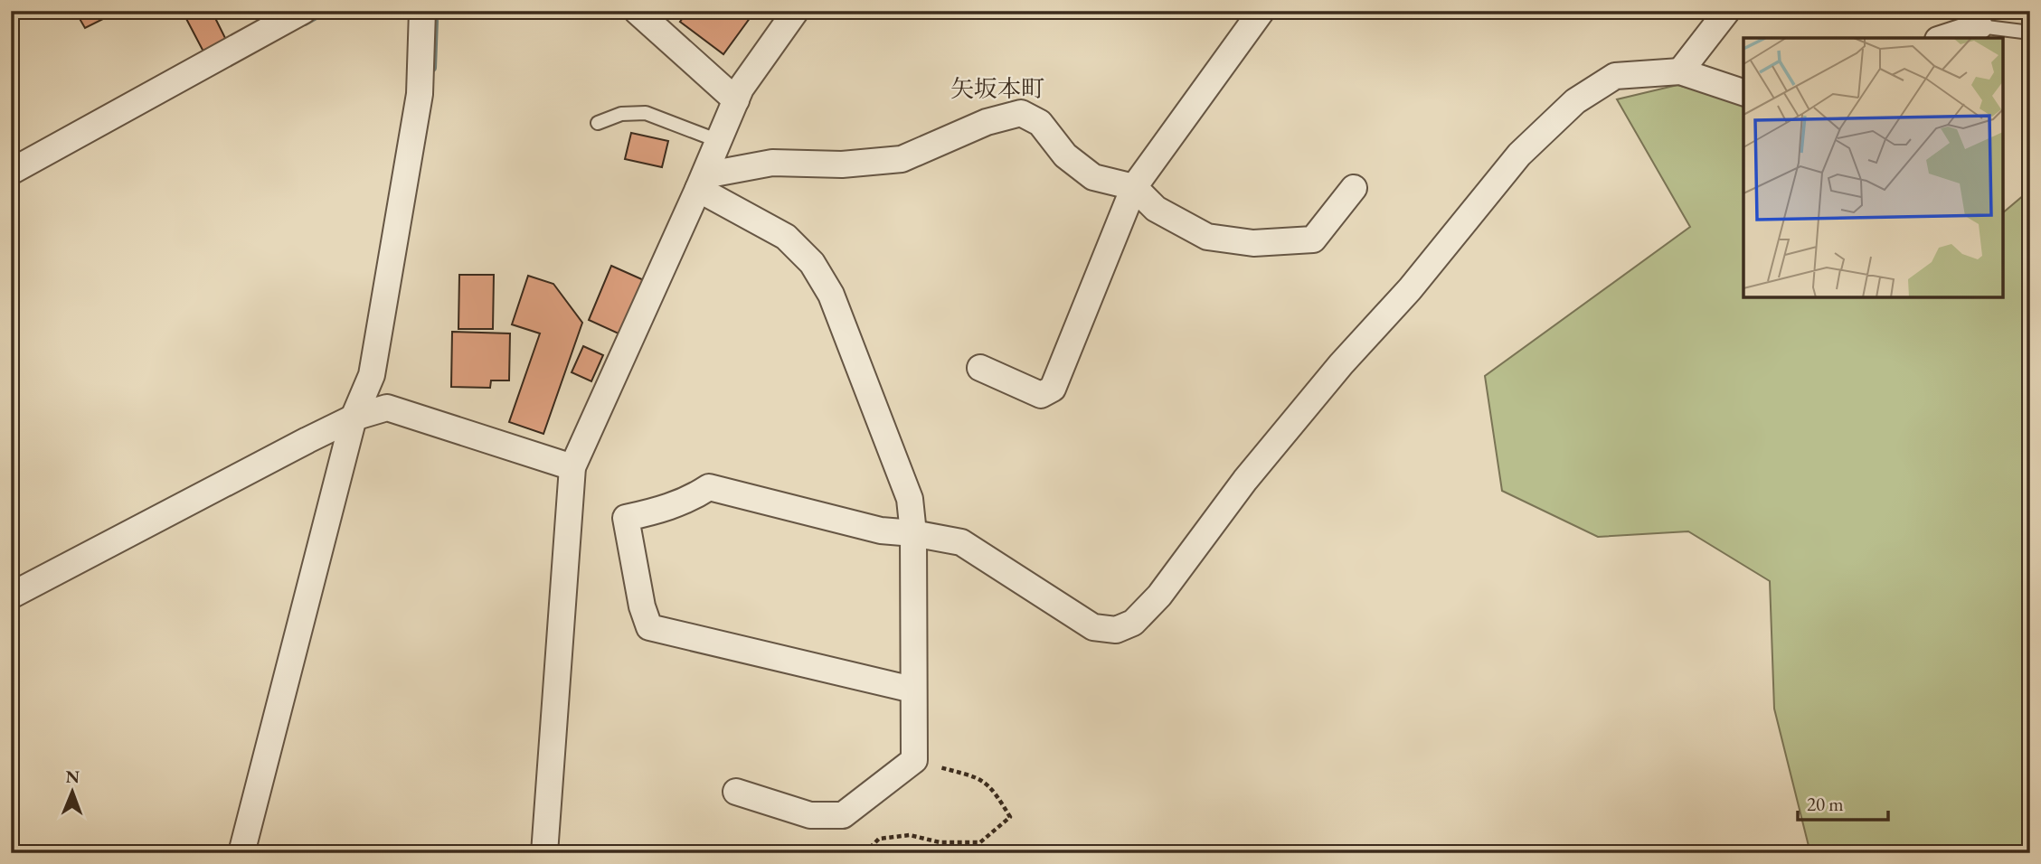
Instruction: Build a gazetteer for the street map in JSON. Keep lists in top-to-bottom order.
{
  "districts": ["矢坂本町"],
  "scale_bar": "20 m",
  "north": "top"
}
